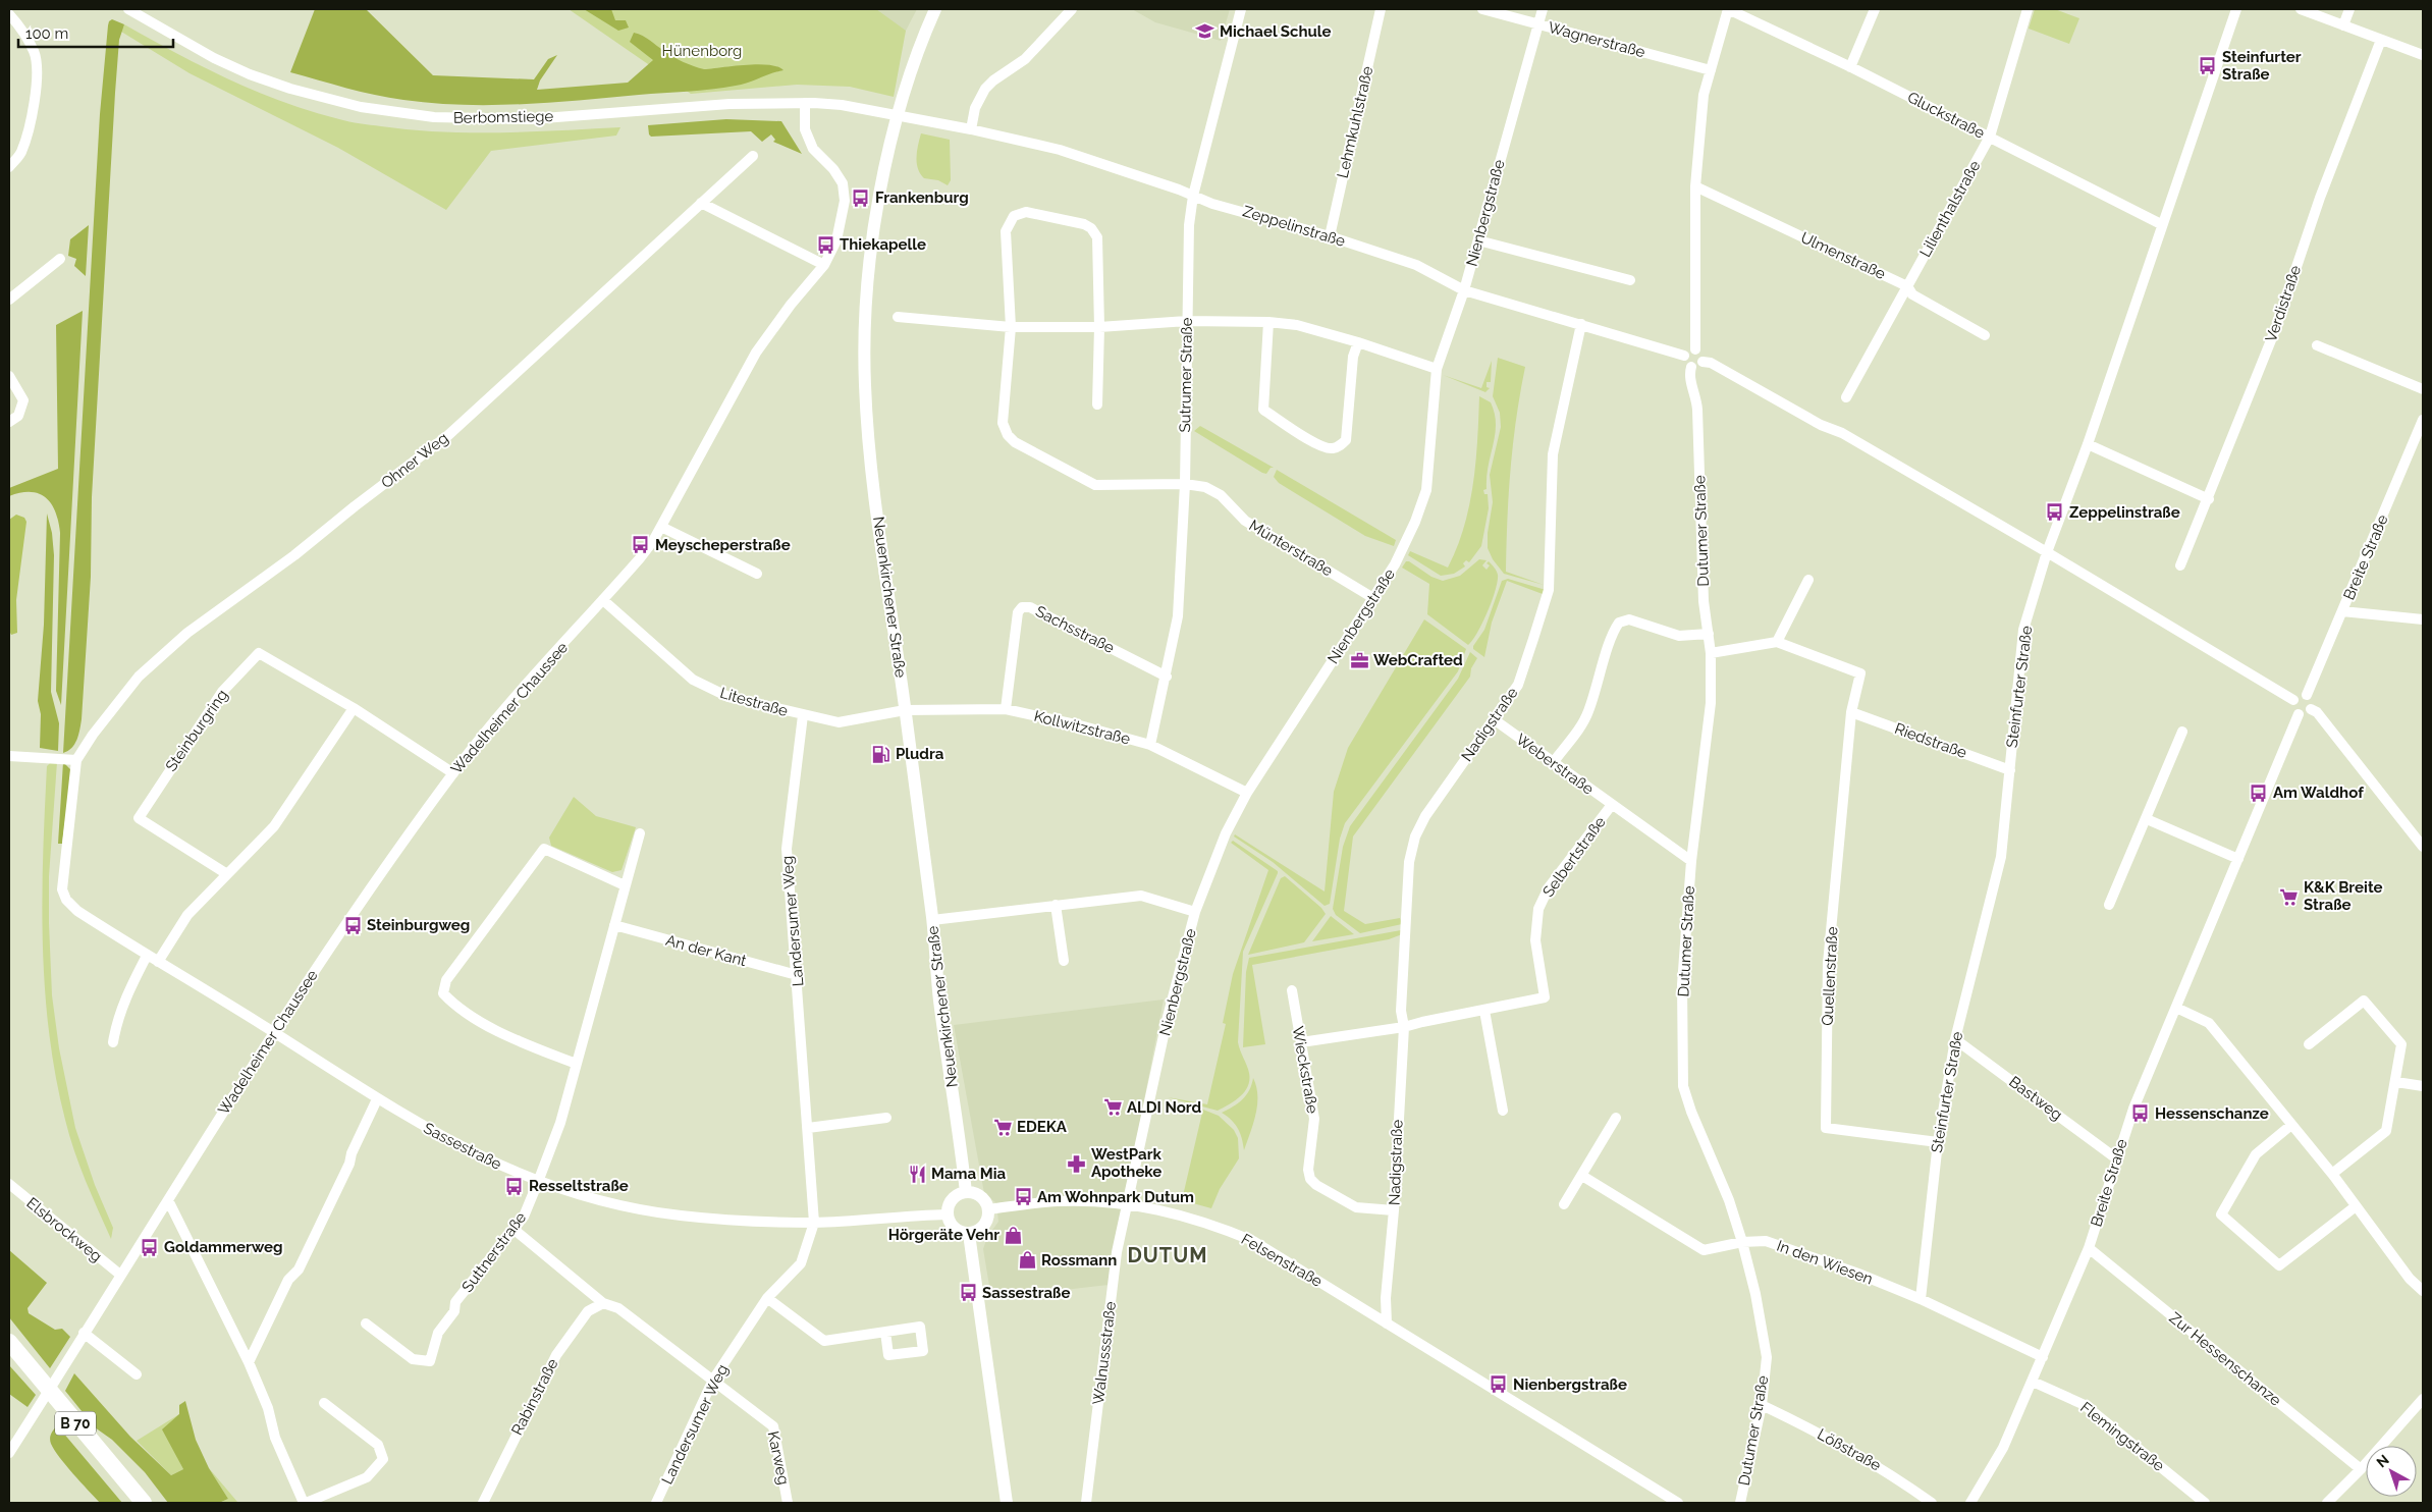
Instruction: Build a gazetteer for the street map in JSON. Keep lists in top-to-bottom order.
{
  "streets": {
    "highway": ["B 70"],
    "street": [
      "Wagnerstraße",
      "Gluckstraße",
      "Berbomstiege",
      "Lehmkuhlstraße",
      "Lilienthalstraße",
      "Nienbergstraße",
      "Zeppelinstraße",
      "Ulmenstraße",
      "Verdistraße",
      "Sutrumer Straße",
      "Ohner Weg",
      "Dutumer Straße",
      "Münterstraße",
      "Breite Straße",
      "Neuenkirchener Straße",
      "Sachsstraße",
      "Steinfurter Straße",
      "Litestraße",
      "Wadelheimer Chaussee",
      "Nadigstraße",
      "Kollwitzstraße",
      "Steinburgring",
      "Riedstraße",
      "Weberstraße",
      "Selbertstraße",
      "Landersumer Weg",
      "An der Kant",
      "Quellenstraße",
      "Wieckstraße",
      "Bastweg",
      "Sassestraße",
      "Elsbrockweg",
      "Suttnerstraße",
      "Felsenstraße",
      "In den Wiesen",
      "Walnussstraße",
      "Zur Hessenschanze",
      "Rabinstraße",
      "Flemingstraße",
      "Lößstraße",
      "Karweg"
    ]
  },
  "crossings": [
    ["Wagnerstraße", "Nienbergstraße"],
    ["Gluckstraße", "Lilienthalstraße"],
    ["Gluckstraße", "Steinfurter Straße"],
    ["Berbomstiege", "Zeppelinstraße"],
    ["Berbomstiege", "Neuenkirchener Straße"],
    ["Berbomstiege", "Wadelheimer Chaussee"],
    ["Lehmkuhlstraße", "Zeppelinstraße"],
    ["Lilienthalstraße", "Ulmenstraße"],
    ["Nienbergstraße", "Zeppelinstraße"],
    ["Nienbergstraße", "Münterstraße"],
    ["Nienbergstraße", "Kollwitzstraße"],
    ["Nienbergstraße", "Felsenstraße"],
    ["Nienbergstraße", "Walnussstraße"],
    ["Zeppelinstraße", "Sutrumer Straße"],
    ["Zeppelinstraße", "Dutumer Straße"],
    ["Zeppelinstraße", "Neuenkirchener Straße"],
    ["Zeppelinstraße", "Nadigstraße"],
    ["Sutrumer Straße", "Münterstraße"],
    ["Sutrumer Straße", "Sachsstraße"],
    ["Sutrumer Straße", "Kollwitzstraße"],
    ["Dutumer Straße", "Weberstraße"],
    ["Dutumer Straße", "In den Wiesen"],
    ["Dutumer Straße", "Lößstraße"],
    ["Breite Straße", "Bastweg"],
    ["Breite Straße", "In den Wiesen"],
    ["Breite Straße", "Zur Hessenschanze"],
    ["Breite Straße", "Flemingstraße"],
    ["Neuenkirchener Straße", "Litestraße"],
    ["Neuenkirchener Straße", "Kollwitzstraße"],
    ["Neuenkirchener Straße", "Sassestraße"],
    ["Neuenkirchener Straße", "Felsenstraße"],
    ["Sachsstraße", "Kollwitzstraße"],
    ["Steinfurter Straße", "Riedstraße"],
    ["Steinfurter Straße", "Quellenstraße"],
    ["Steinfurter Straße", "Bastweg"],
    ["Steinfurter Straße", "In den Wiesen"],
    ["Litestraße", "Wadelheimer Chaussee"],
    ["Litestraße", "Kollwitzstraße"],
    ["Litestraße", "Landersumer Weg"],
    ["Wadelheimer Chaussee", "Steinburgring"],
    ["Wadelheimer Chaussee", "Sassestraße"],
    ["Wadelheimer Chaussee", "Elsbrockweg"],
    ["Nadigstraße", "Weberstraße"],
    ["Nadigstraße", "Selbertstraße"],
    ["Nadigstraße", "Wieckstraße"],
    ["Nadigstraße", "Felsenstraße"],
    ["Riedstraße", "Quellenstraße"],
    ["Weberstraße", "Selbertstraße"],
    ["Landersumer Weg", "An der Kant"],
    ["Landersumer Weg", "Sassestraße"],
    ["Landersumer Weg", "Karweg"],
    ["Sassestraße", "Suttnerstraße"],
    ["Sassestraße", "Felsenstraße"],
    ["Felsenstraße", "Walnussstraße"]
  ],
  "districts": ["DUTUM"],
  "parks": ["Hünenborg"],
  "places": {
    "school or university": ["Michael Schule"],
    "bus stop": [
      "Steinfurter Straße",
      "Frankenburg",
      "Thiekapelle",
      "Zeppelinstraße",
      "Meyscheperstraße",
      "Am Waldhof",
      "Steinburgweg",
      "Hessenschanze",
      "Resseltstraße",
      "Am Wohnpark Dutum",
      "Goldammerweg",
      "Sassestraße",
      "Nienbergstraße"
    ],
    "office": ["WebCrafted"],
    "fuel station": ["Pludra"],
    "supermarket": ["K&K Breite Straße", "ALDI Nord", "EDEKA"],
    "pharmacy": ["WestPark Apotheke"],
    "restaurant": ["Mama Mia"],
    "shop": ["Hörgeräte Vehr", "Rossmann"]
  },
  "scale_bar": "100 m",
  "north": "top left"
}
